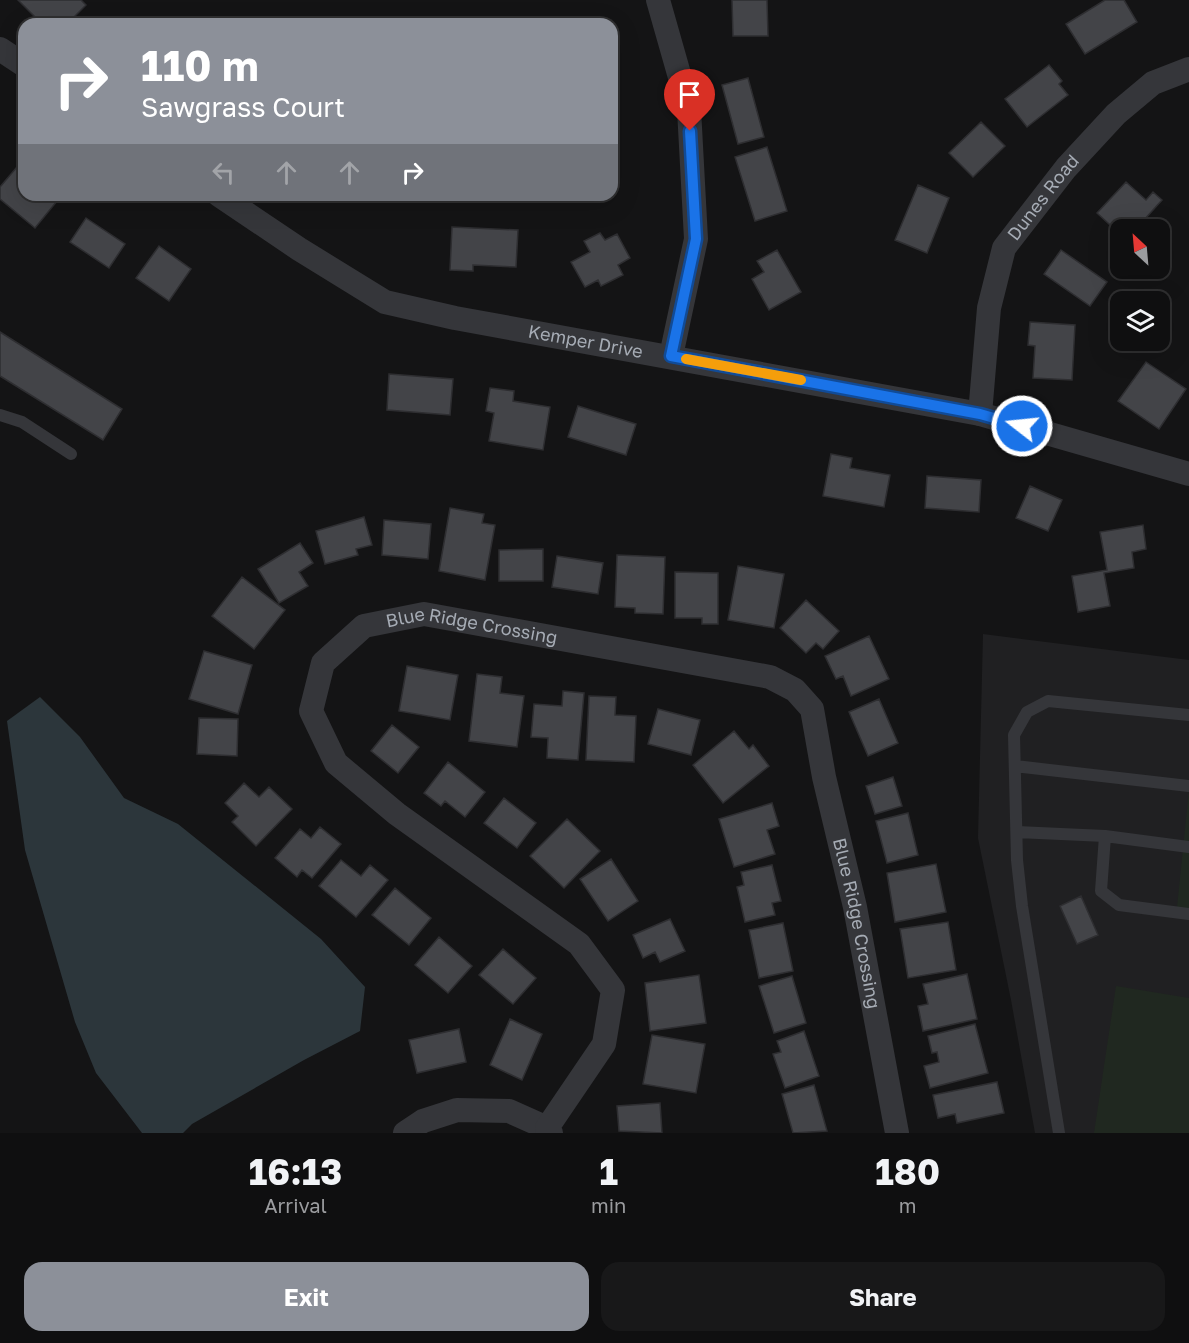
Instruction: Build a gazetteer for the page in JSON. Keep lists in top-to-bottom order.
{
  "streets": {
    "street": ["Dunes Road", "Kemper Drive", "Blue Ridge Crossing"]
  },
  "crossings": [
    ["Dunes Road", "Kemper Drive"]
  ],
  "north": "top left",
  "page": {
    "turn": ["110 m", "Sawgrass Court"],
    "eta": [
      "16:13",
      "Arrival",
      "1",
      "min",
      "180",
      "m"
    ],
    "buttons": ["Exit", "Share"]
  }
}
